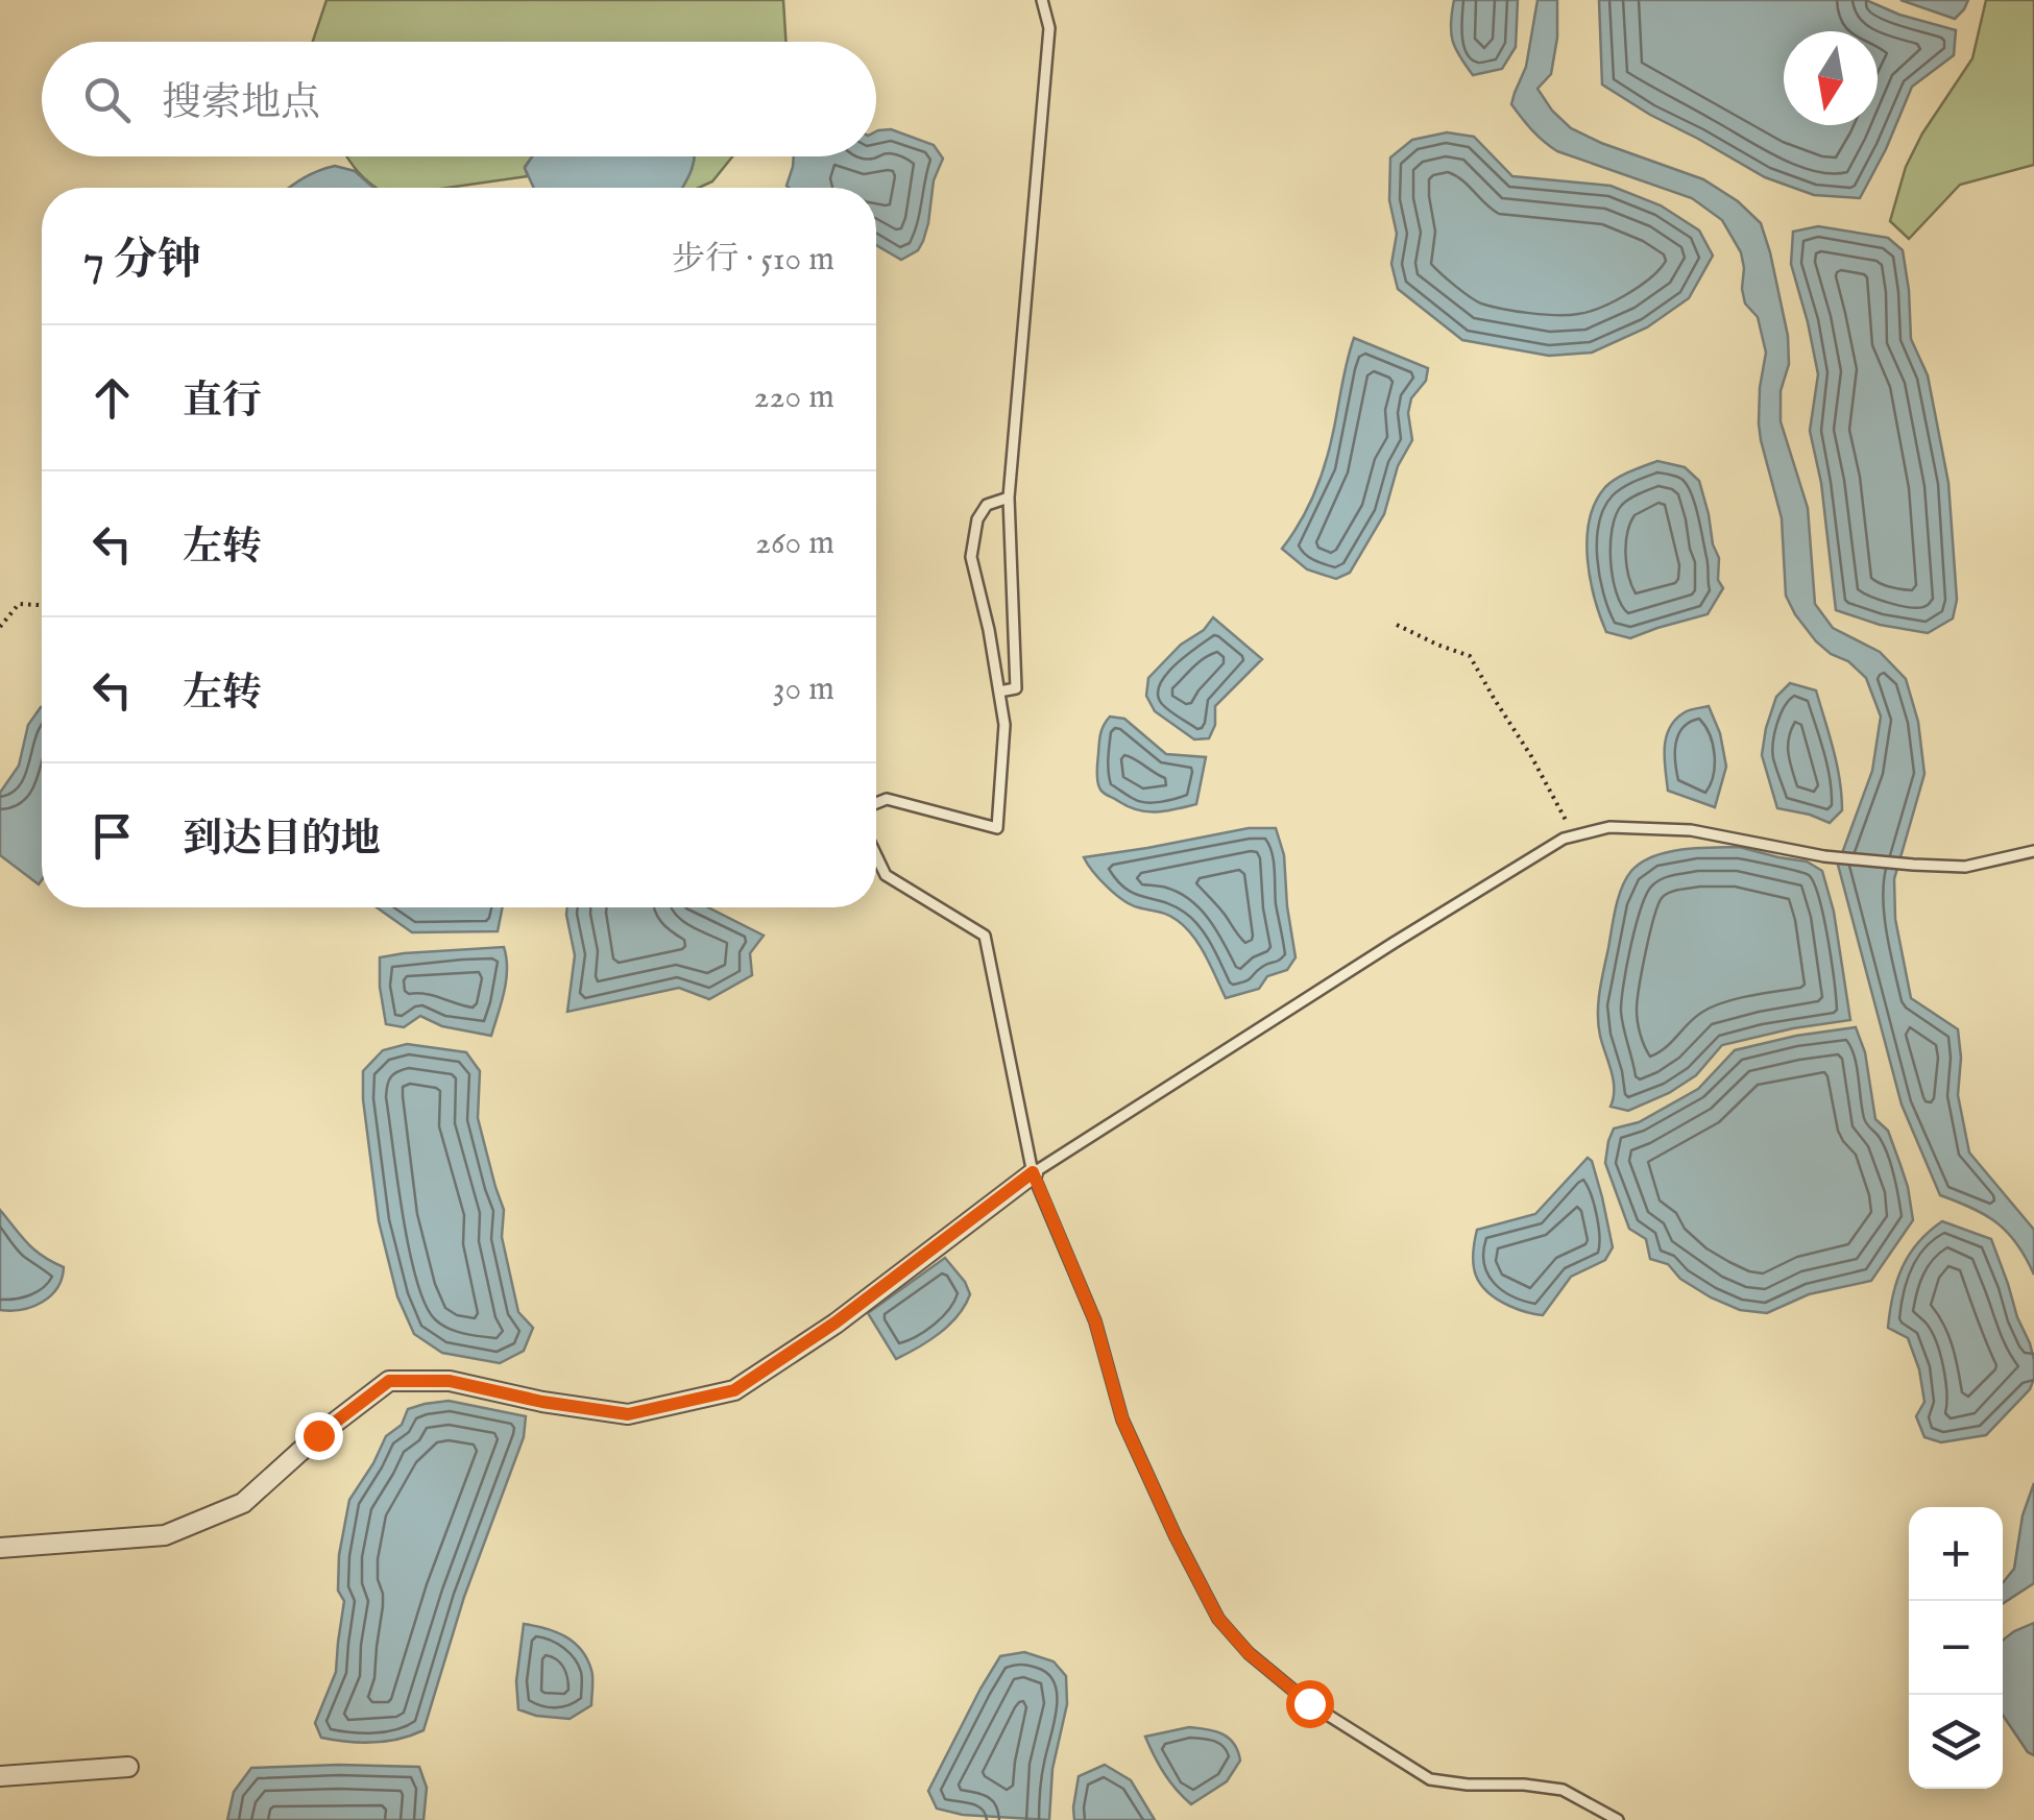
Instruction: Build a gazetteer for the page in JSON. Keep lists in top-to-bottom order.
{
  "north": "bottom",
  "page": {
    "search": "搜索地点",
    "heading": ["7 分钟", "步行 · 510 m"],
    "list": [
      ["直行", "220 m"],
      ["左转", "260 m"],
      ["左转", "30 m"],
      "到达目的地"
    ],
    "map_buttons": ["+", "−"]
  }
}
